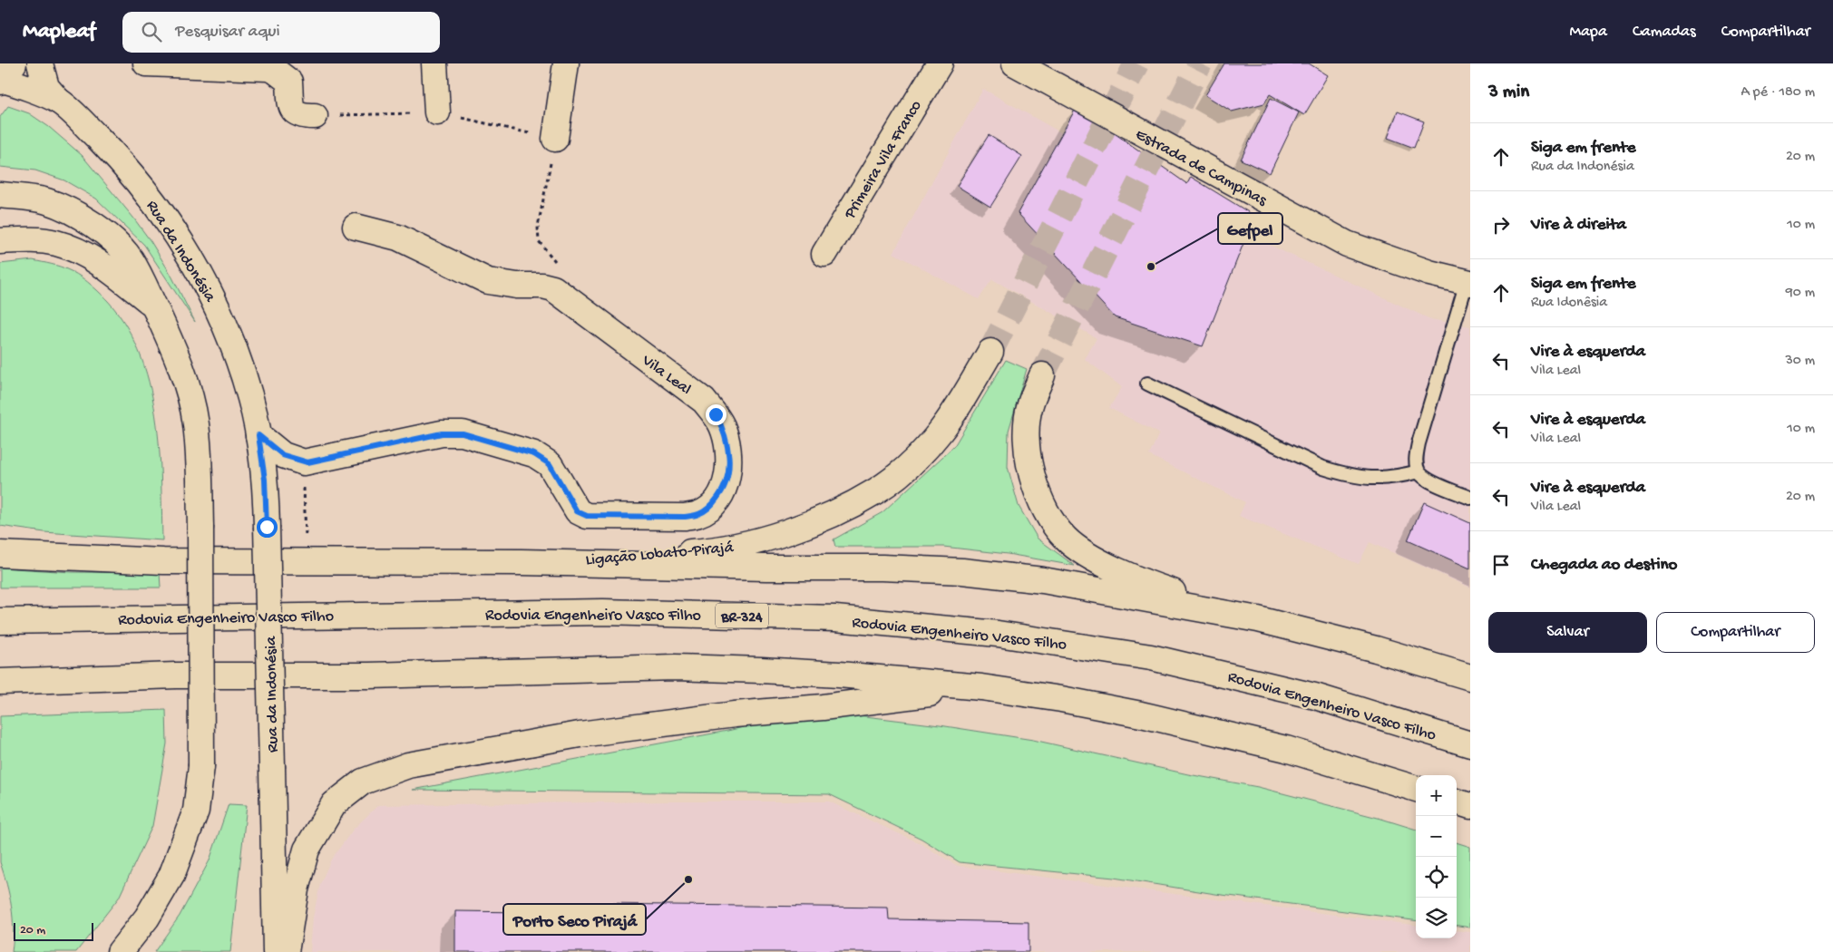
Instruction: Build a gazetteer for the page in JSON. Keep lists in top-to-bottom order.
{
  "streets": {
    "main road": [
      "Primeira Vila Franco",
      "Estrada de Campinas",
      "Rua da Indonésia",
      "Vila Leal",
      "Ligação Lobato-Pirajá",
      "Rodovia Engenheiro Vasco Filho",
      "BR-324"
    ]
  },
  "crossings": [
    ["Rua da Indonésia", "Vila Leal"]
  ],
  "places": ["Gefpel", "Porto Seco Pirajá"],
  "scale_bar": "20 m",
  "page": {
    "header": "Mapleaf",
    "search": "Pesquisar aqui",
    "nav": ["Mapa", "Camadas", "Compartilhar"],
    "heading": ["3 min", "A pé · 180 m"],
    "list": [
      ["Siga em frente", "Rua da Indonésia", "20 m"],
      ["Vire à direita", "10 m"],
      ["Siga em frente", "Rua Idonêsia", "90 m"],
      ["Vire à esquerda", "Vila Leal", "30 m"],
      ["Vire à esquerda", "Vila Leal", "10 m"],
      ["Vire à esquerda", "Vila Leal", "20 m"],
      "Chegada ao destino"
    ],
    "buttons": ["Salvar", "Compartilhar"],
    "map_buttons": ["+", "−"],
    "scale": "20 m"
  }
}
